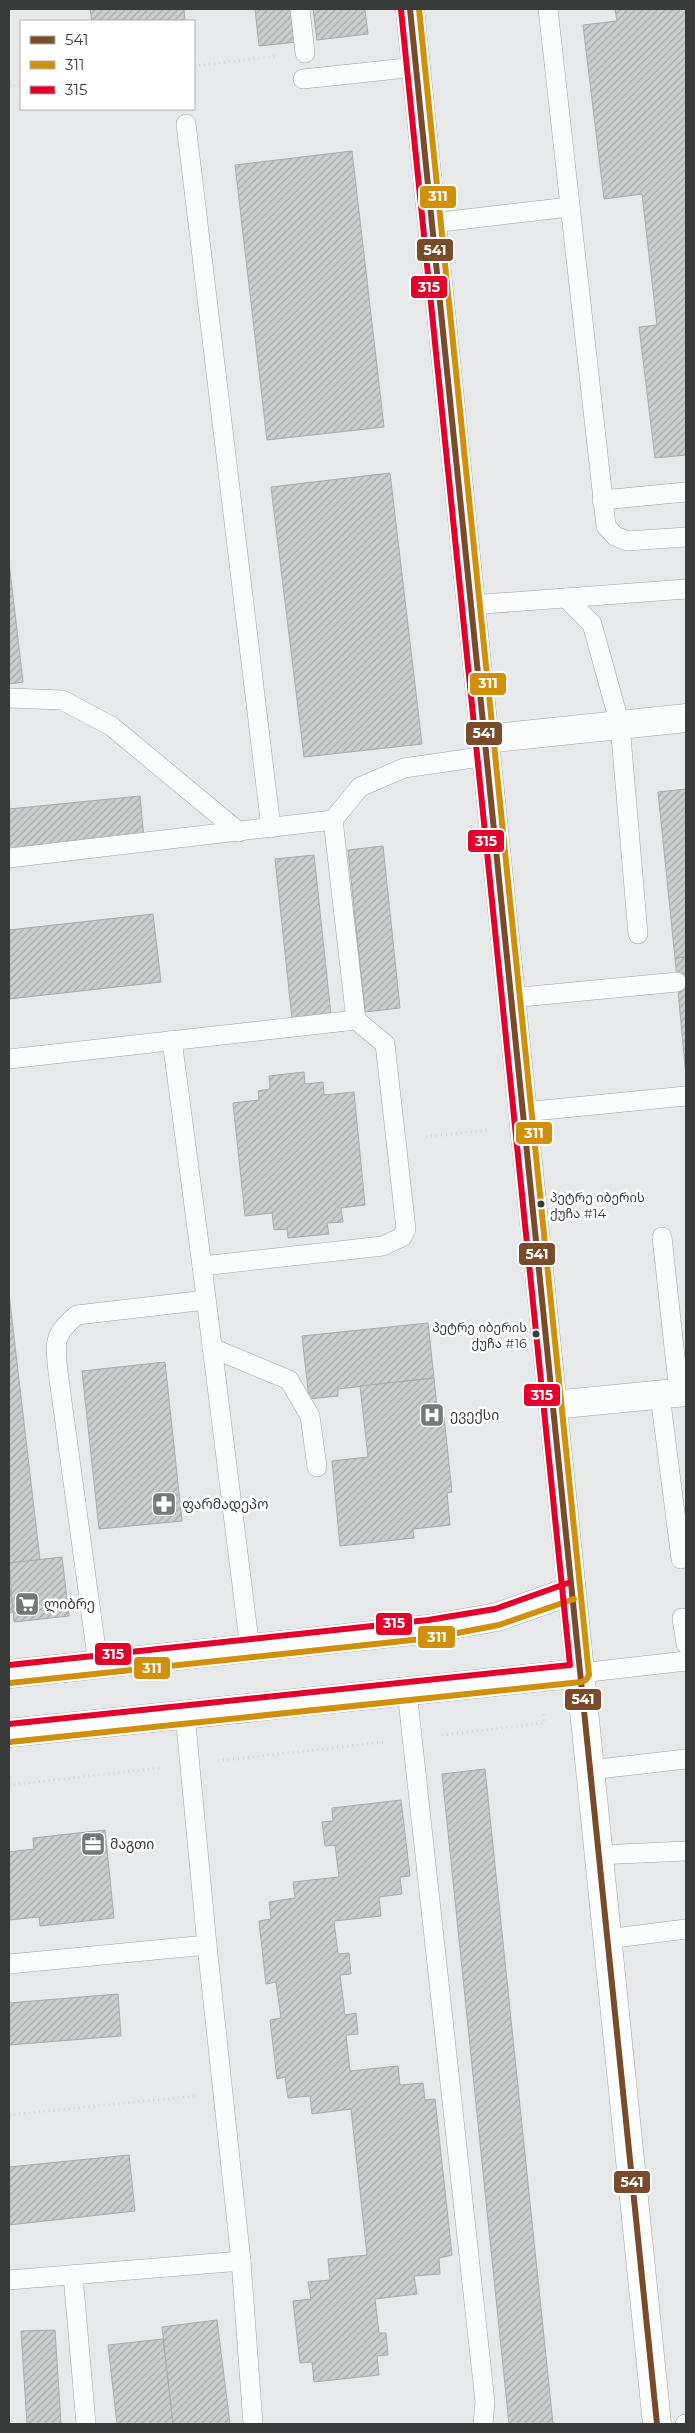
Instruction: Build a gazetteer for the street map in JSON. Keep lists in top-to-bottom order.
{
  "places": {
    "other": ["პეტრე იბერის ქუჩა #14", "პეტრე იბერის ქუჩა #16"],
    "hospital": ["ევექსი"],
    "pharmacy": ["ფარმადეპო"],
    "supermarket": ["ლიბრე"],
    "office": ["მაგთი"]
  },
  "lines": ["transit line 541", "transit line 311", "transit line 315"],
  "legend": ["541", "311", "315"]
}
